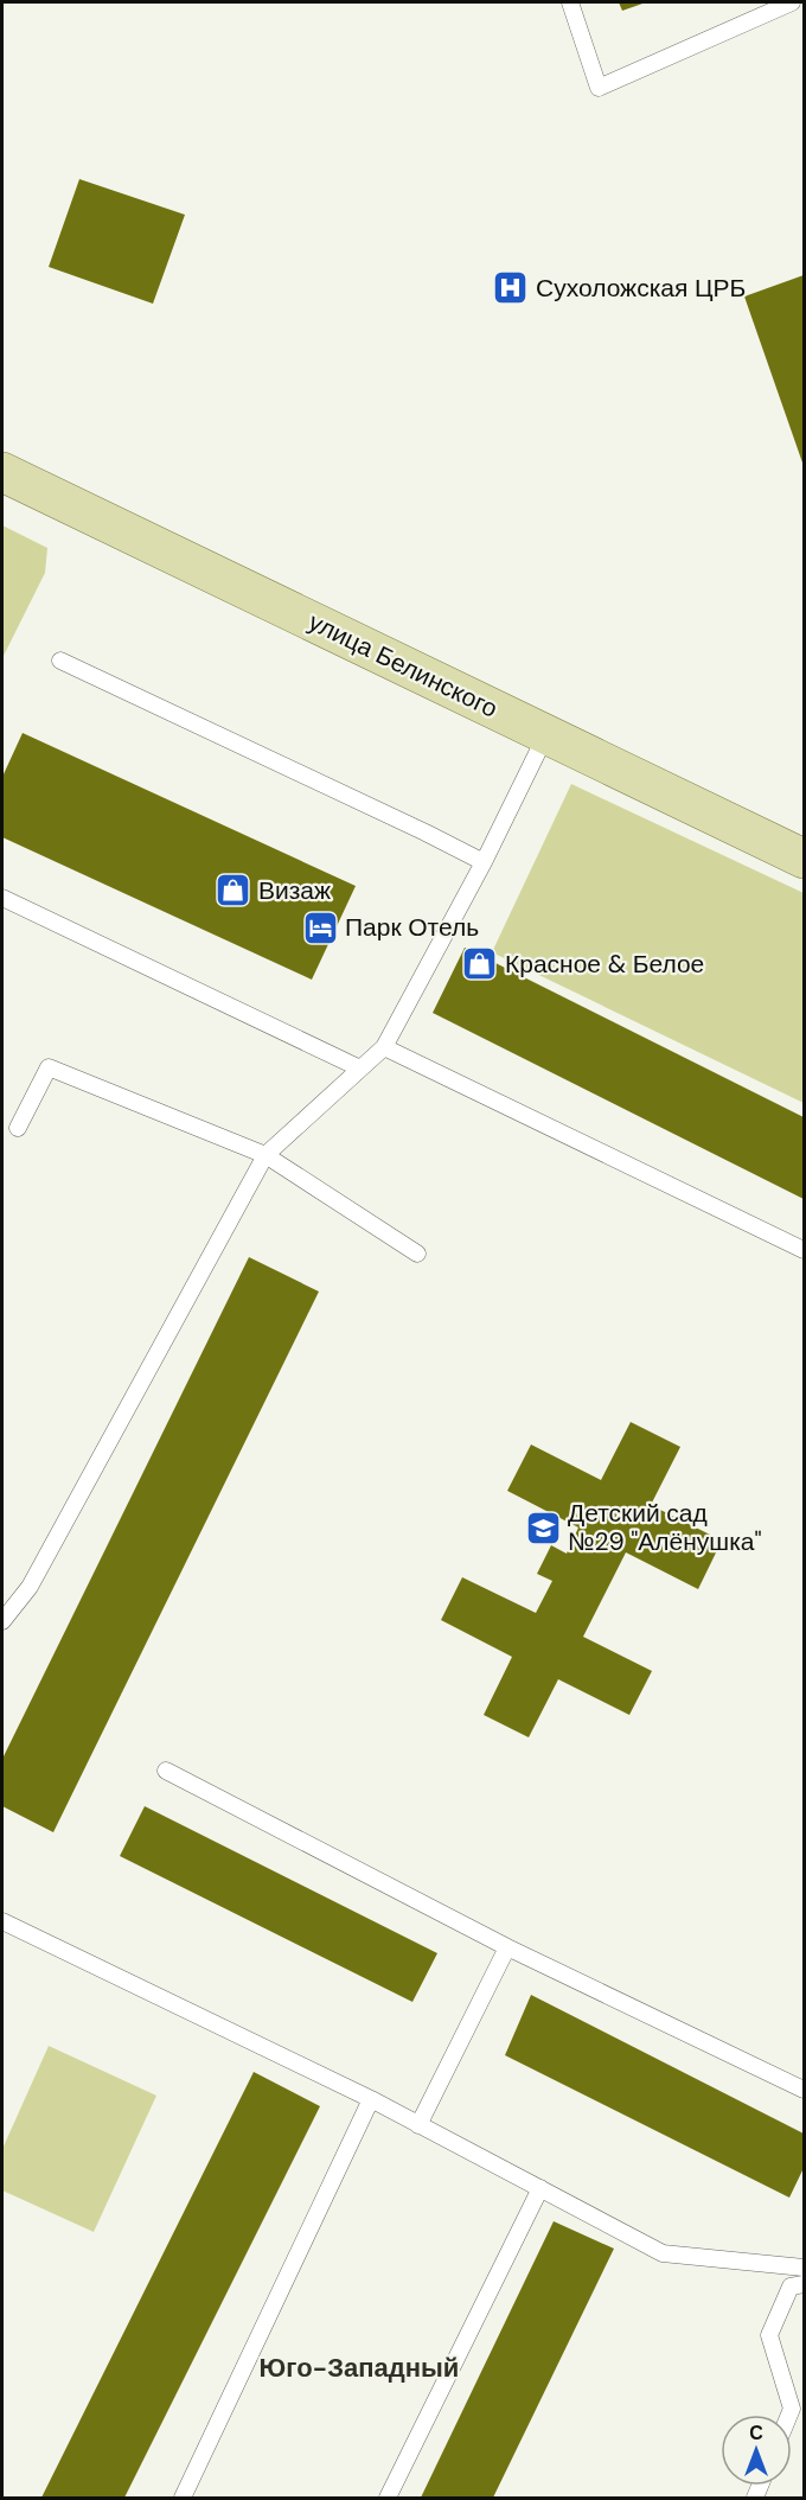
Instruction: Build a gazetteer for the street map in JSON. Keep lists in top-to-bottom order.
{
  "streets": {
    "main road": ["улица Белинского"]
  },
  "districts": ["Юго-Западный"],
  "places": {
    "hospital": ["Сухоложская ЦРБ"],
    "shop": ["Визаж", "Красное & Белое"],
    "hotel": ["Парк Отель"],
    "school or university": ["Детский сад №29 \"Алёнушка\""]
  },
  "north": "top"
}
